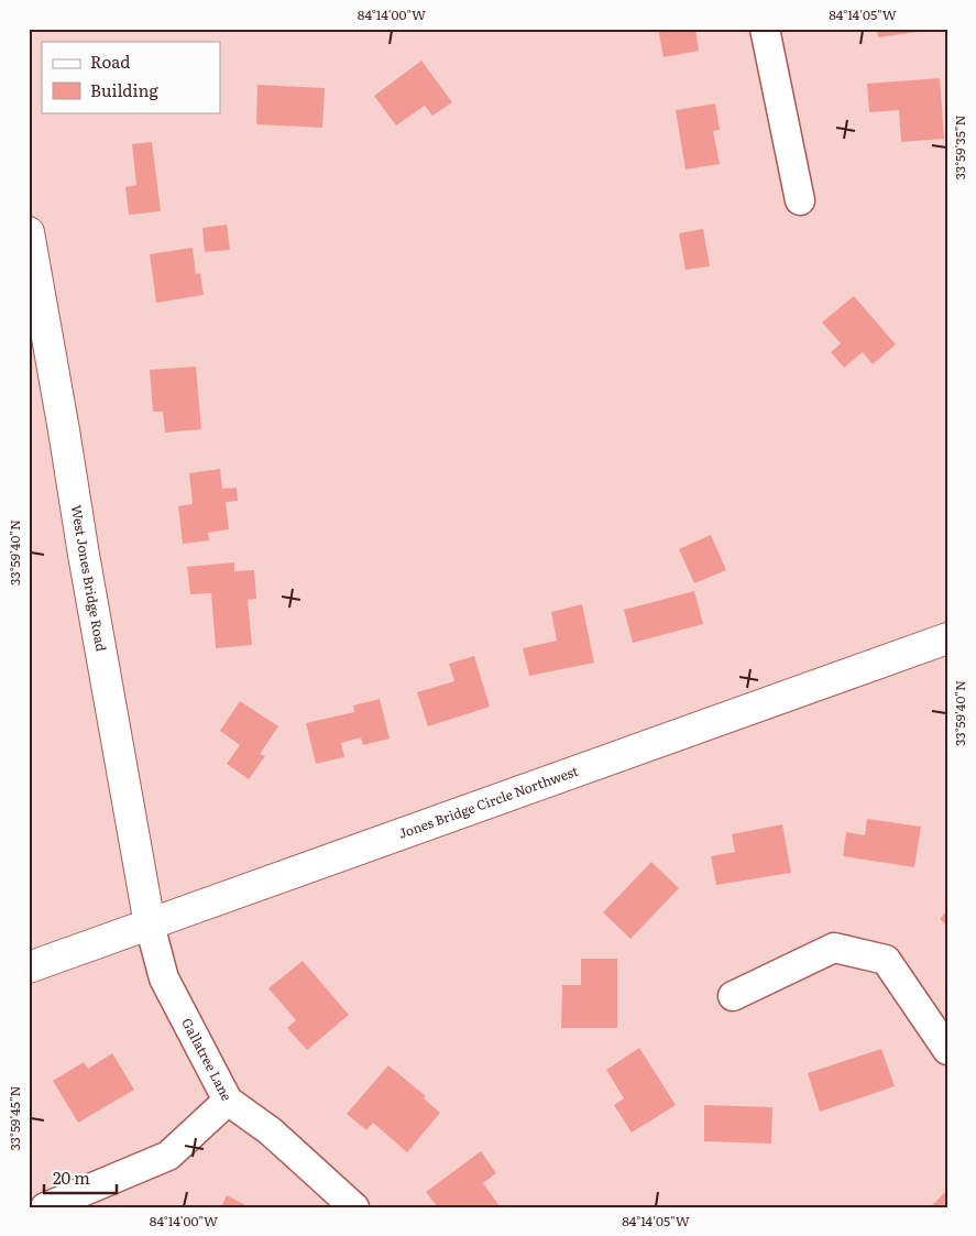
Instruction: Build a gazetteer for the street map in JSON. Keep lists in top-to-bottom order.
{
  "streets": {
    "street": ["West Jones Bridge Road", "Jones Bridge Circle Northwest", "Gallatree Lane"]
  },
  "crossings": [
    ["West Jones Bridge Road", "Jones Bridge Circle Northwest"],
    ["West Jones Bridge Road", "Gallatree Lane"],
    ["Jones Bridge Circle Northwest", "Gallatree Lane"]
  ],
  "legend": ["Road", "Building"],
  "scale_bar": "20 m",
  "coordinates": [
    "84°14'00\"W",
    "84°14'05\"W",
    "33°59'35\"N",
    "33°59'40\"N",
    "33°59'45\"N"
  ]
}
